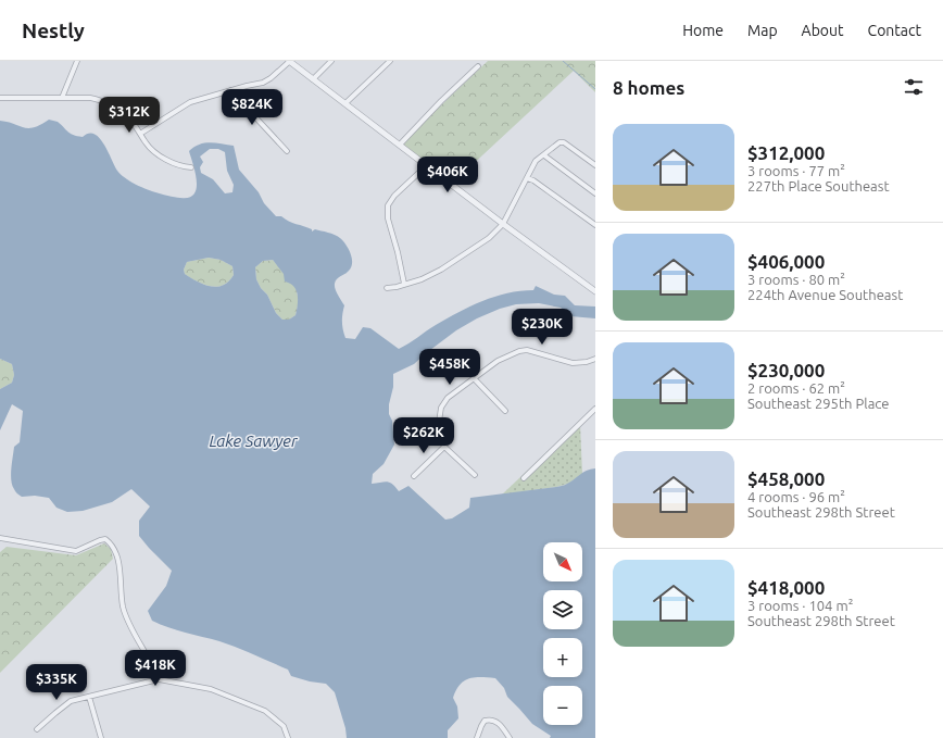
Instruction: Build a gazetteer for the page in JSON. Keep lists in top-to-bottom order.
{
  "water": ["Lake Sawyer"],
  "north": "bottom right",
  "page": {
    "header": "Nestly",
    "nav": [
      "Home",
      "Map",
      "About",
      "Contact"
    ],
    "heading": "8 homes",
    "price": [
      "$824K",
      "$312K",
      "$406K",
      "$230K",
      "$458K",
      "$262K",
      "$418K",
      "$335K"
    ],
    "list": [
      {
        "name": "$312,000",
        "note": "3 rooms · 77 m² · 227th Place Southeast"
      },
      {
        "name": "$406,000",
        "note": "3 rooms · 80 m² · 224th Avenue Southeast"
      },
      {
        "name": "$230,000",
        "note": "2 rooms · 62 m² · Southeast 295th Place"
      },
      {
        "name": "$458,000",
        "note": "4 rooms · 96 m² · Southeast 298th Street"
      },
      {
        "name": "$418,000",
        "note": "3 rooms · 104 m² · Southeast 298th Street"
      }
    ],
    "map_buttons": ["+", "−"]
  }
}
